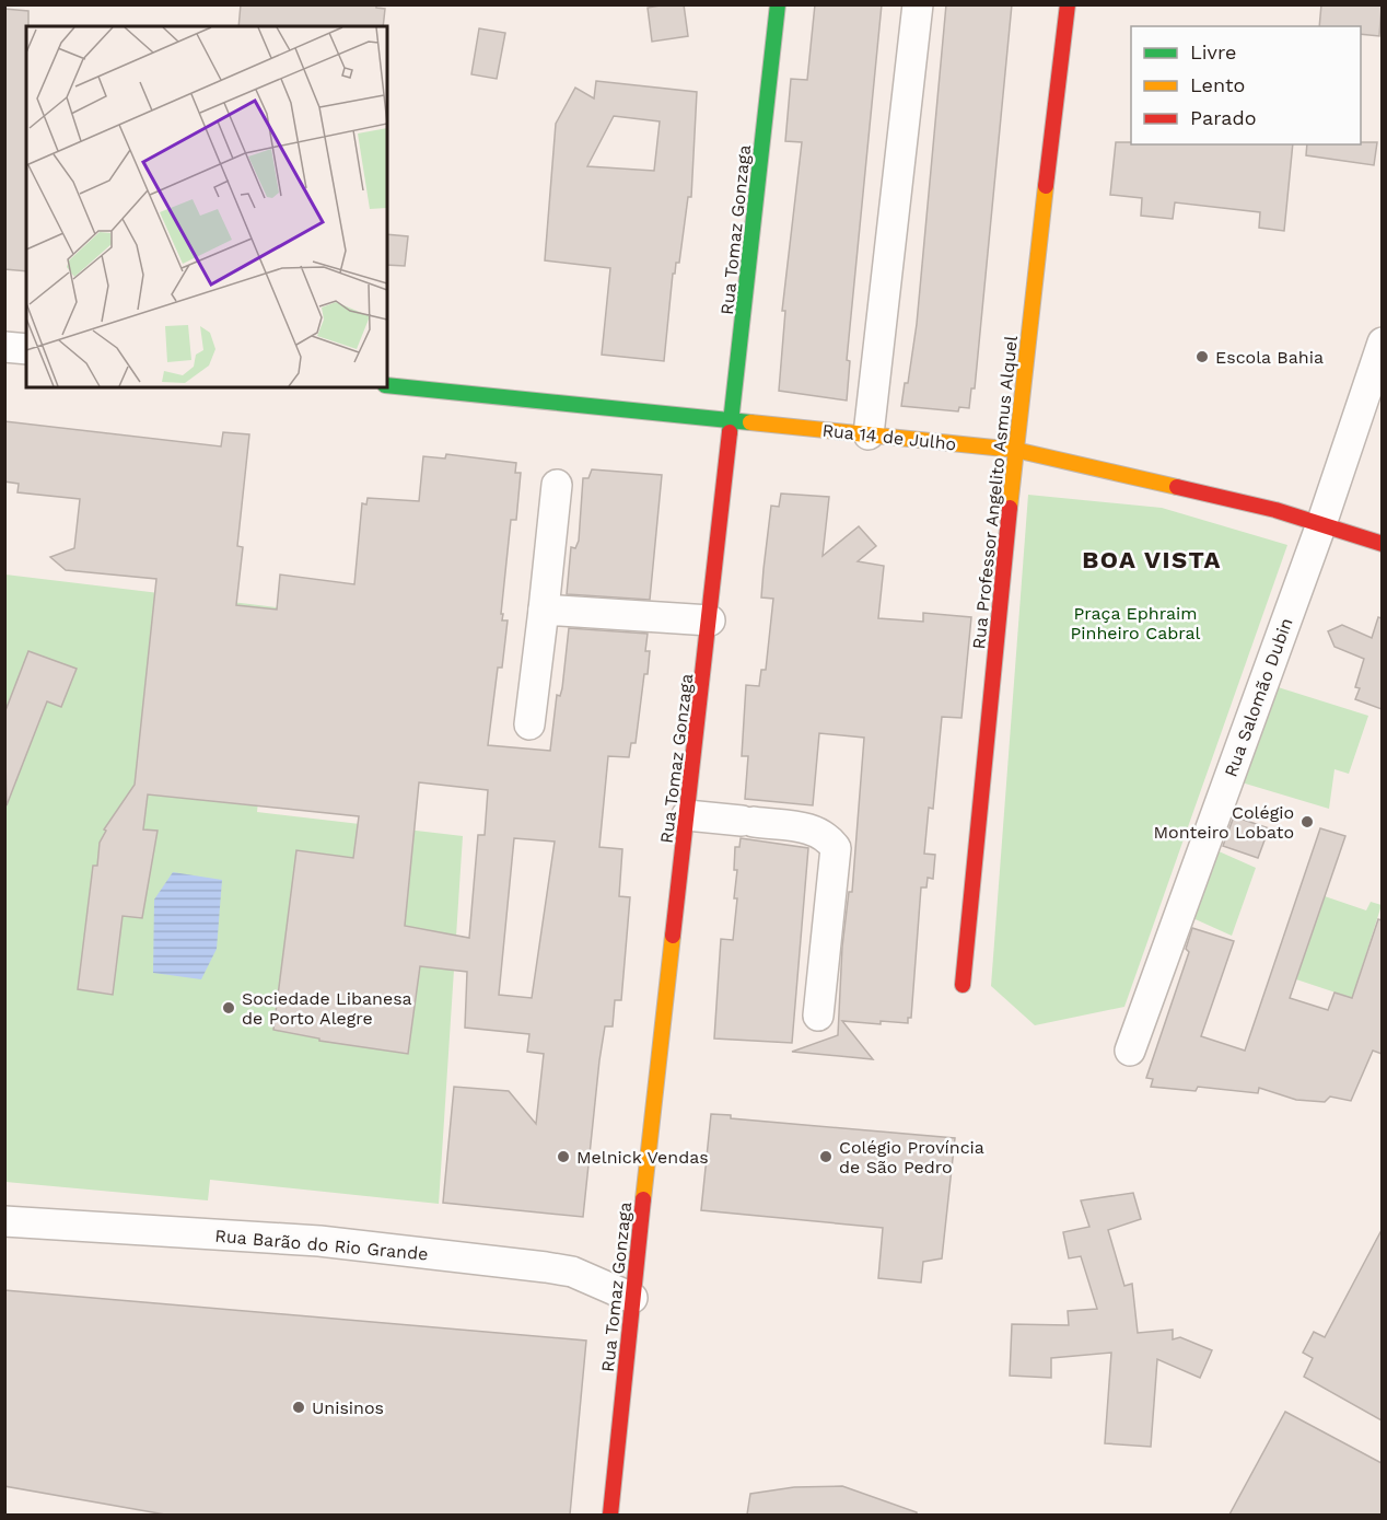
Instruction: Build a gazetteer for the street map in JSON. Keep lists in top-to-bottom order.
{
  "streets": {
    "street": [
      "Rua Tomaz Gonzaga",
      "Rua 14 de Julho",
      "Rua Professor Angelito Asmus Alquel",
      "Rua Salomão Dubin",
      "Rua Barão do Rio Grande"
    ]
  },
  "crossings": [
    ["Rua Tomaz Gonzaga", "Rua 14 de Julho"],
    ["Rua Tomaz Gonzaga", "Rua Barão do Rio Grande"],
    ["Rua 14 de Julho", "Rua Professor Angelito Asmus Alquel"],
    ["Rua 14 de Julho", "Rua Salomão Dubin"]
  ],
  "districts": ["BOA VISTA"],
  "parks": ["Praça Ephraim Pinheiro Cabral"],
  "places": [
    "Escola Bahia",
    "Colégio Monteiro Lobato",
    "Sociedade Libanesa de Porto Alegre",
    "Melnick Vendas",
    "Colégio Província de São Pedro",
    "Unisinos"
  ],
  "legend": ["Livre", "Lento", "Parado"]
}
